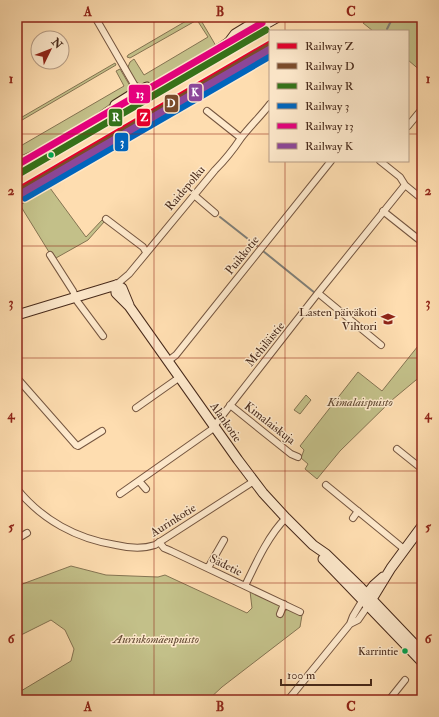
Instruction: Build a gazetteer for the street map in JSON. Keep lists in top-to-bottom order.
{
  "streets": {
    "main road": ["Alankotie"],
    "street": [
      "Raidepolku",
      "Puikkotie",
      "Mehiläistie",
      "Kimalaiskuja",
      "Aurinkotie",
      "Sädetie"
    ]
  },
  "crossings": [
    ["Raidepolku", "Alankotie"],
    ["Puikkotie", "Alankotie"],
    ["Mehiläistie", "Alankotie"],
    ["Mehiläistie", "Kimalaiskuja"],
    ["Alankotie", "Aurinkotie"],
    ["Aurinkotie", "Sädetie"]
  ],
  "parks": ["Kimalaispuisto", "Aurinkomäenpuisto"],
  "places": {
    "school or university": ["Lasten päiväkoti Vihtori"],
    "other": ["Karrintie"]
  },
  "lines": [
    "rail line 13",
    "rail line R",
    "rail line Z",
    "rail line D",
    "rail line K",
    "rail line 3"
  ],
  "legend": [
    "Railway Z",
    "Railway D",
    "Railway R",
    "Railway 3",
    "Railway 13",
    "Railway K"
  ],
  "scale_bar": "100 m",
  "north": "top right",
  "grid": {
    "columns": ["A", "B", "C"],
    "rows": [
      "1",
      "2",
      "3",
      "4",
      "5",
      "6"
    ]
  }
}
